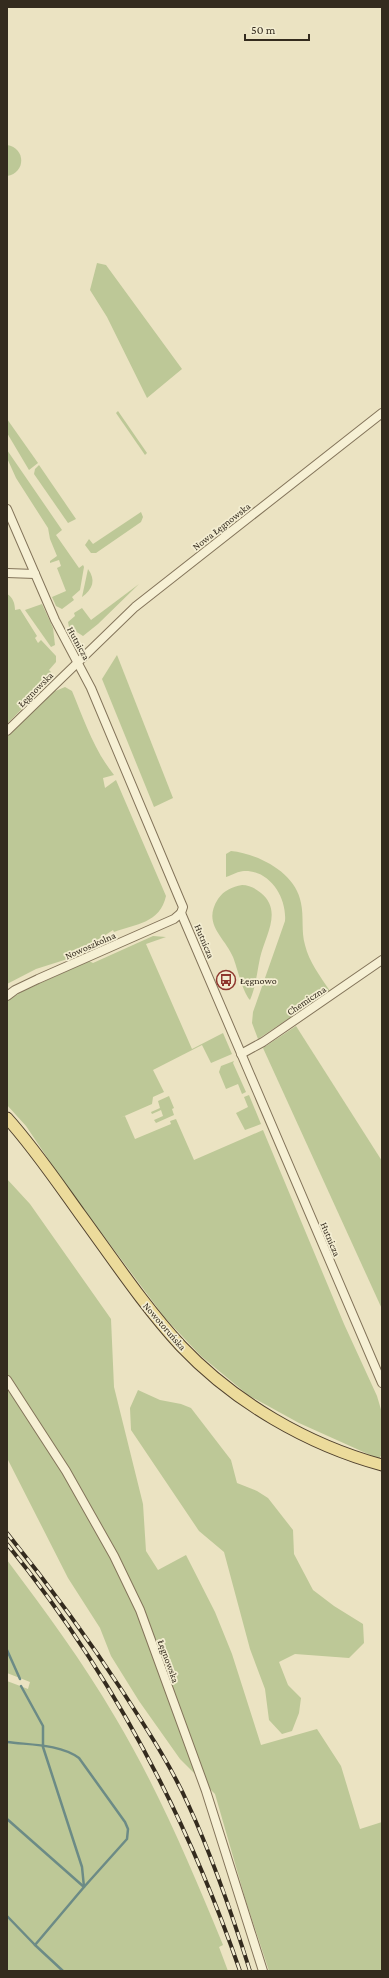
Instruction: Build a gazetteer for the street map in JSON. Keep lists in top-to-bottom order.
{
  "streets": {
    "main road": ["Nowotoruńska"],
    "street": [
      "Nowa Łęgnowska",
      "Hutnicza",
      "Łęgnowska",
      "Nowoszkolna",
      "Chemiczna"
    ]
  },
  "crossings": [
    ["Nowa Łęgnowska", "Hutnicza"],
    ["Nowa Łęgnowska", "Łęgnowska"],
    ["Hutnicza", "Łęgnowska"],
    ["Hutnicza", "Nowoszkolna"],
    ["Hutnicza", "Chemiczna"]
  ],
  "places": {
    "bus stop": ["Łęgnowo"]
  },
  "scale_bar": "50 m"
}
